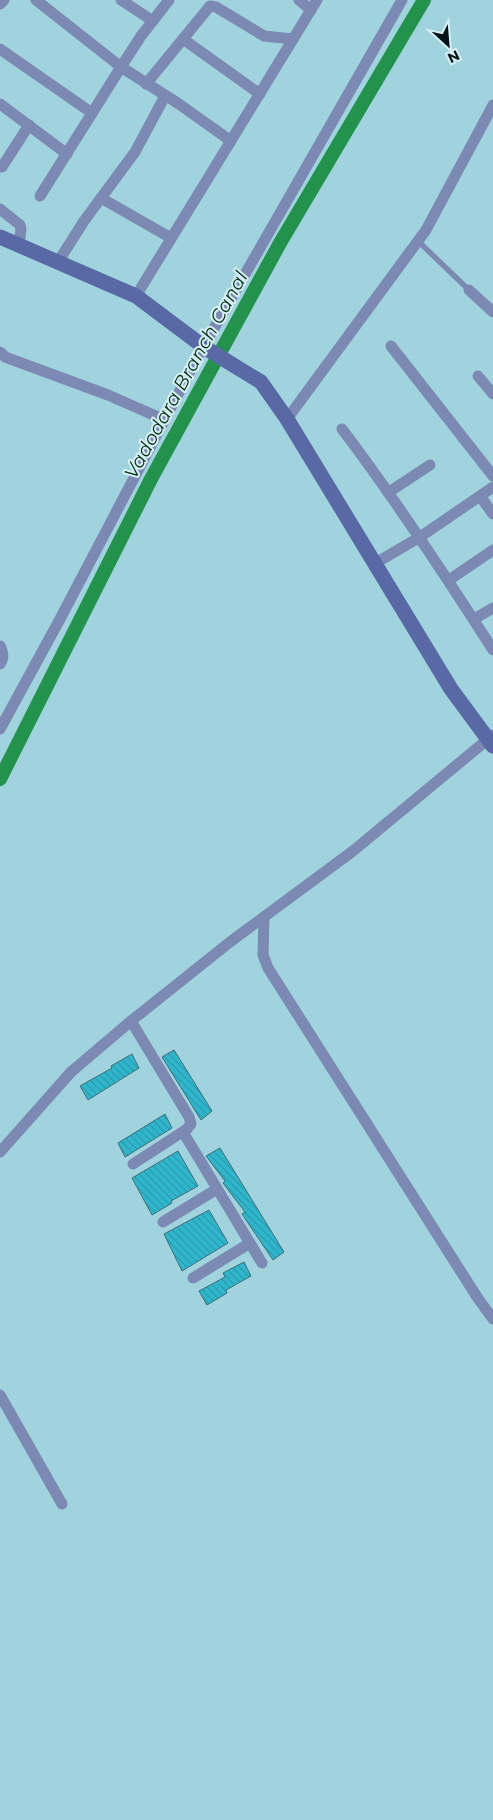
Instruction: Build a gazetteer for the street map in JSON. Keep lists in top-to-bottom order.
{
  "water": ["Vadodara Branch Canal"],
  "north": "bottom right"
}
